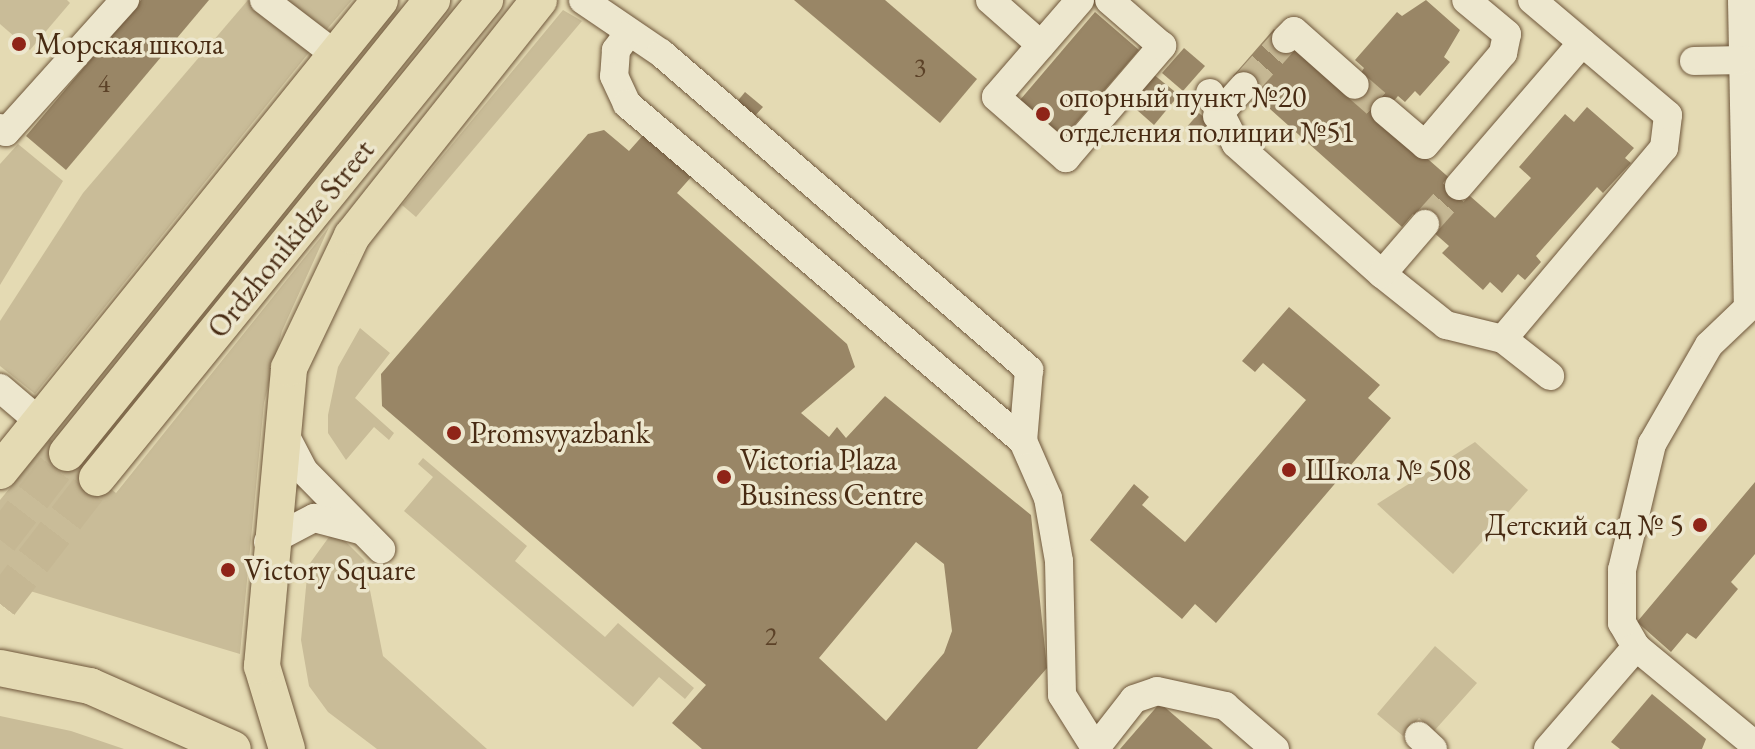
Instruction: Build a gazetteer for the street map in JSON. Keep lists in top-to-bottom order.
{
  "streets": {
    "main road": ["Ordzhonikidze Street"]
  },
  "places": [
    "Морская школа",
    "опорный пункт №20 отделения полиции №51",
    "Promsvyazbank",
    "Школа № 508",
    "Victoria Plaza Business Centre",
    "Детский сад № 5",
    "Victory Square"
  ],
  "house_numbers": ["3", "4", "2"]
}
